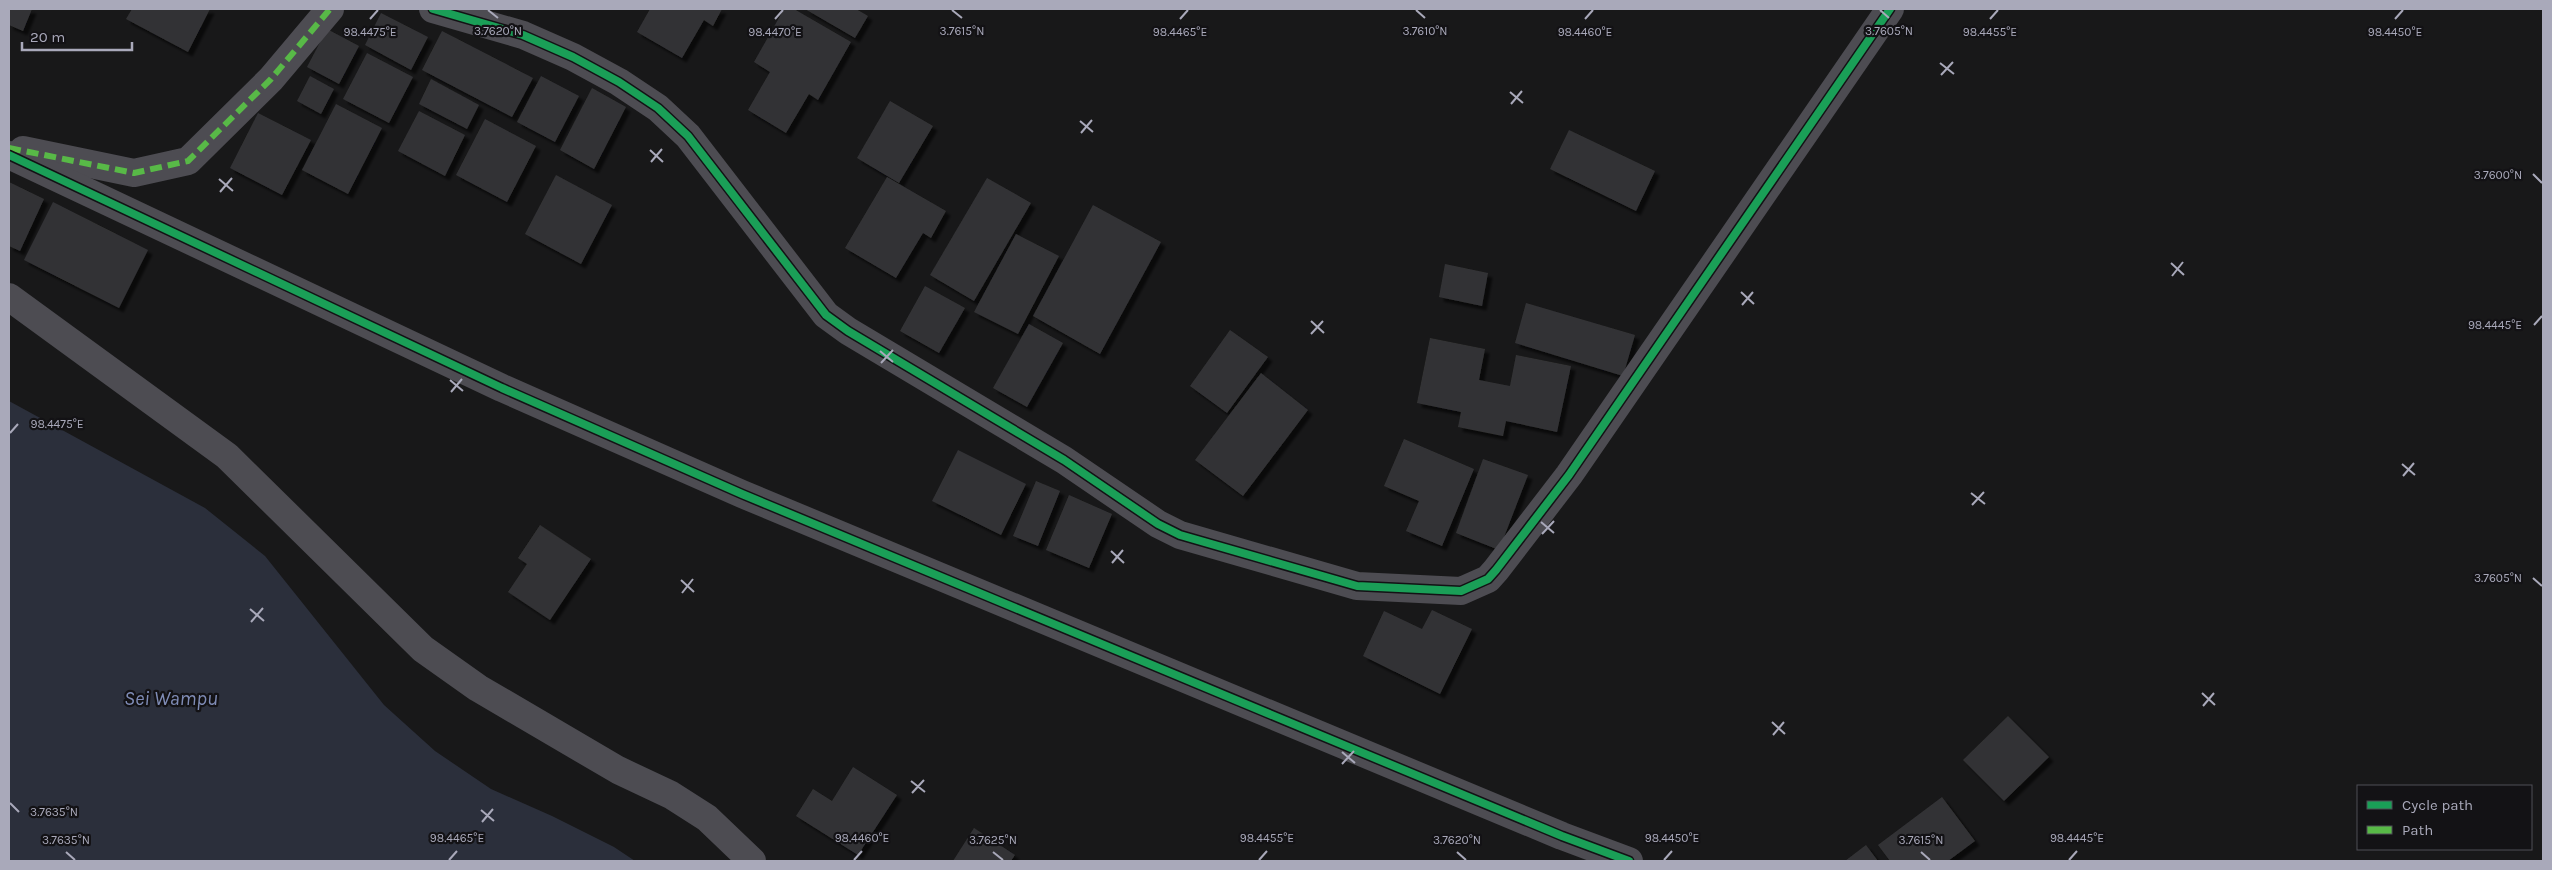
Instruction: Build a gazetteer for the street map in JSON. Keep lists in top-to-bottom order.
{
  "water": ["Sei Wampu"],
  "legend": ["Cycle path", "Path"],
  "scale_bar": "20 m",
  "coordinates": [
    "3.7620°N",
    "3.7615°N",
    "3.7610°N",
    "3.7605°N",
    "98.4475°E",
    "98.4470°E",
    "98.4465°E",
    "98.4460°E",
    "98.4455°E",
    "98.4450°E",
    "3.7600°N",
    "98.4445°E",
    "3.7635°N",
    "3.7625°N"
  ]
}
